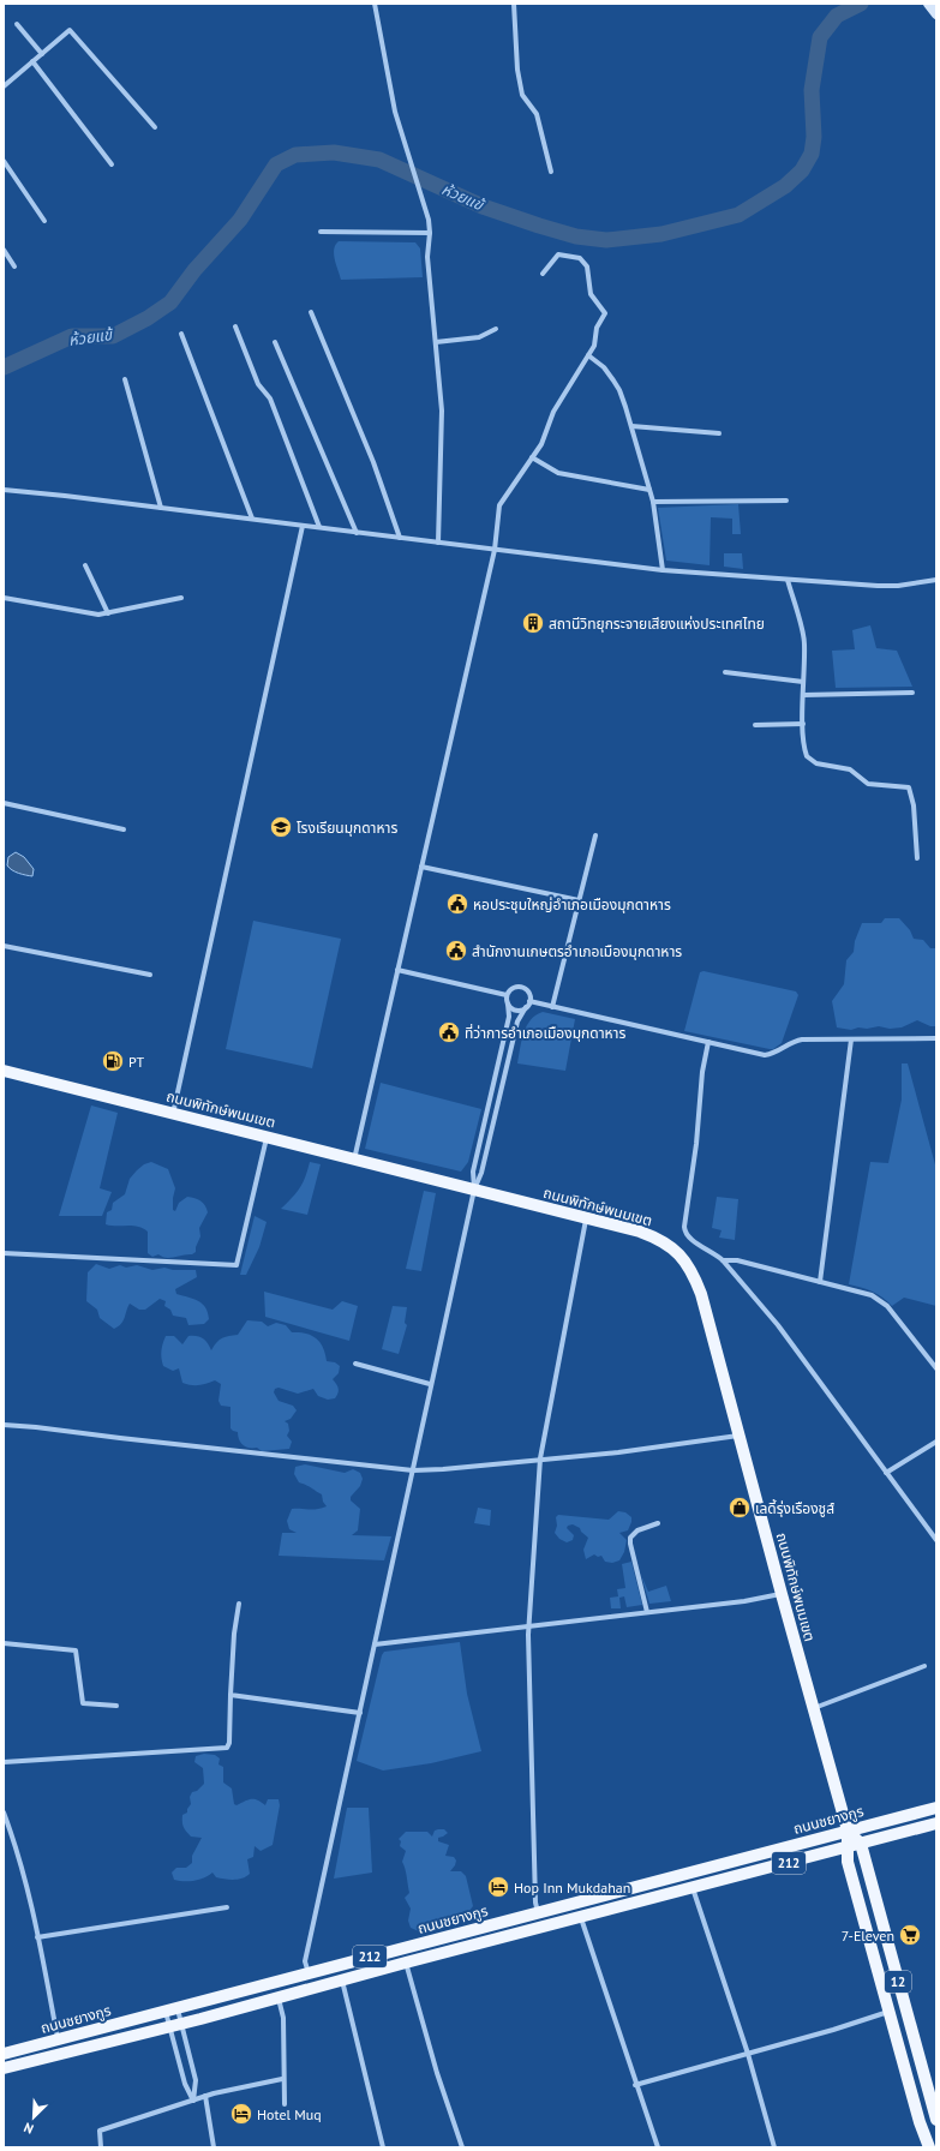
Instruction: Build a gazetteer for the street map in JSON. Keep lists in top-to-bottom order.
{
  "streets": {
    "main road": [
      "ถนนพิทักษ์พนมเขต",
      "ถนนชยางกูร",
      "212",
      "12"
    ]
  },
  "crossings": [
    ["ถนนพิทักษ์พนมเขต", "ถนนชยางกูร"],
    ["ถนนชยางกูร", "12"]
  ],
  "water": ["ห้วยแข้"],
  "places": {
    "building": ["สถานีวิทยุกระจายเสียงแห่งประเทศไทย"],
    "school or university": ["โรงเรียนมุกดาหาร"],
    "public building": ["หอประชุมใหญ่อำเภอเมืองมุกดาหาร", "สำนักงานเกษตรอำเภอเมืองมุกดาหาร", "ที่ว่าการอำเภอเมืองมุกดาหาร"],
    "fuel station": ["PT"],
    "shop": ["เลดี้รุ่งเรืองชูส์"],
    "hotel": ["Hop Inn Mukdahan", "Hotel Muq"],
    "supermarket": ["7-Eleven"]
  },
  "north": "bottom left"
}
